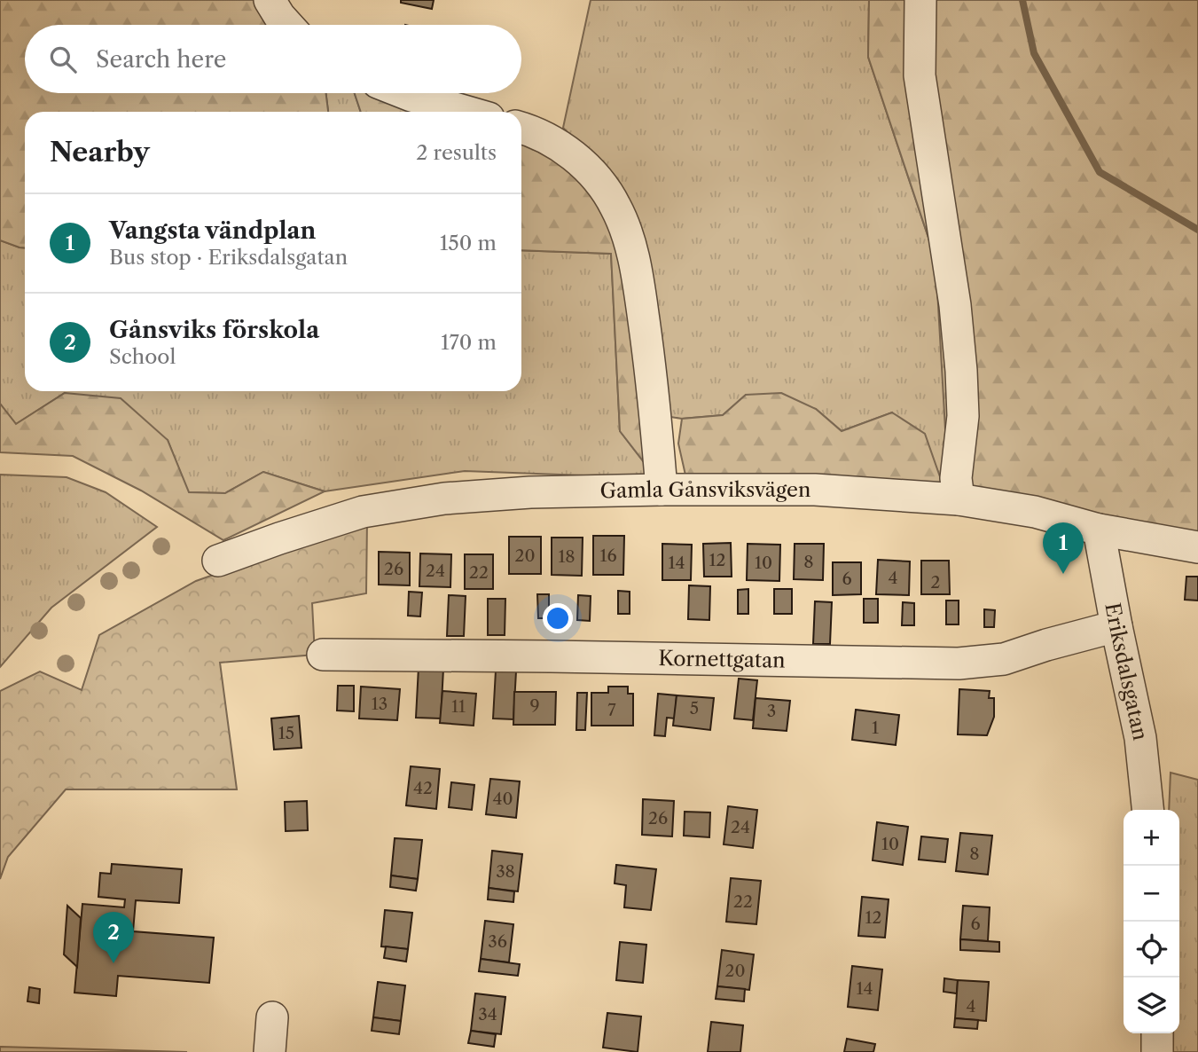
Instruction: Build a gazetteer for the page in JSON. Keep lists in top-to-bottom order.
{
  "streets": {
    "street": ["Gamla Gånsviksvägen", "Kornettgatan", "Eriksdalsgatan"]
  },
  "crossings": [
    ["Gamla Gånsviksvägen", "Eriksdalsgatan"],
    ["Kornettgatan", "Eriksdalsgatan"]
  ],
  "house_numbers": [
    "20",
    "16",
    "18",
    "12",
    "8",
    "14",
    "10",
    "26",
    "24",
    "22",
    "4",
    "6",
    "2",
    "13",
    "9",
    "11",
    "5",
    "7",
    "3",
    "1",
    "15",
    "42",
    "40",
    "26",
    "24",
    "10",
    "8",
    "38",
    "22",
    "12",
    "6",
    "36",
    "20",
    "14",
    "4",
    "34"
  ],
  "page": {
    "search": "Search here",
    "heading": ["Nearby", "2 results"],
    "list": [
      {
        "mark": "1",
        "name": "Vangsta vändplan",
        "note": "Bus stop · Eriksdalsgatan",
        "value": "150 m"
      },
      {
        "mark": "2",
        "name": "Gånsviks förskola",
        "note": "School",
        "value": "170 m"
      }
    ],
    "pins": ["1", "2"],
    "map_buttons": ["+", "−"]
  }
}
